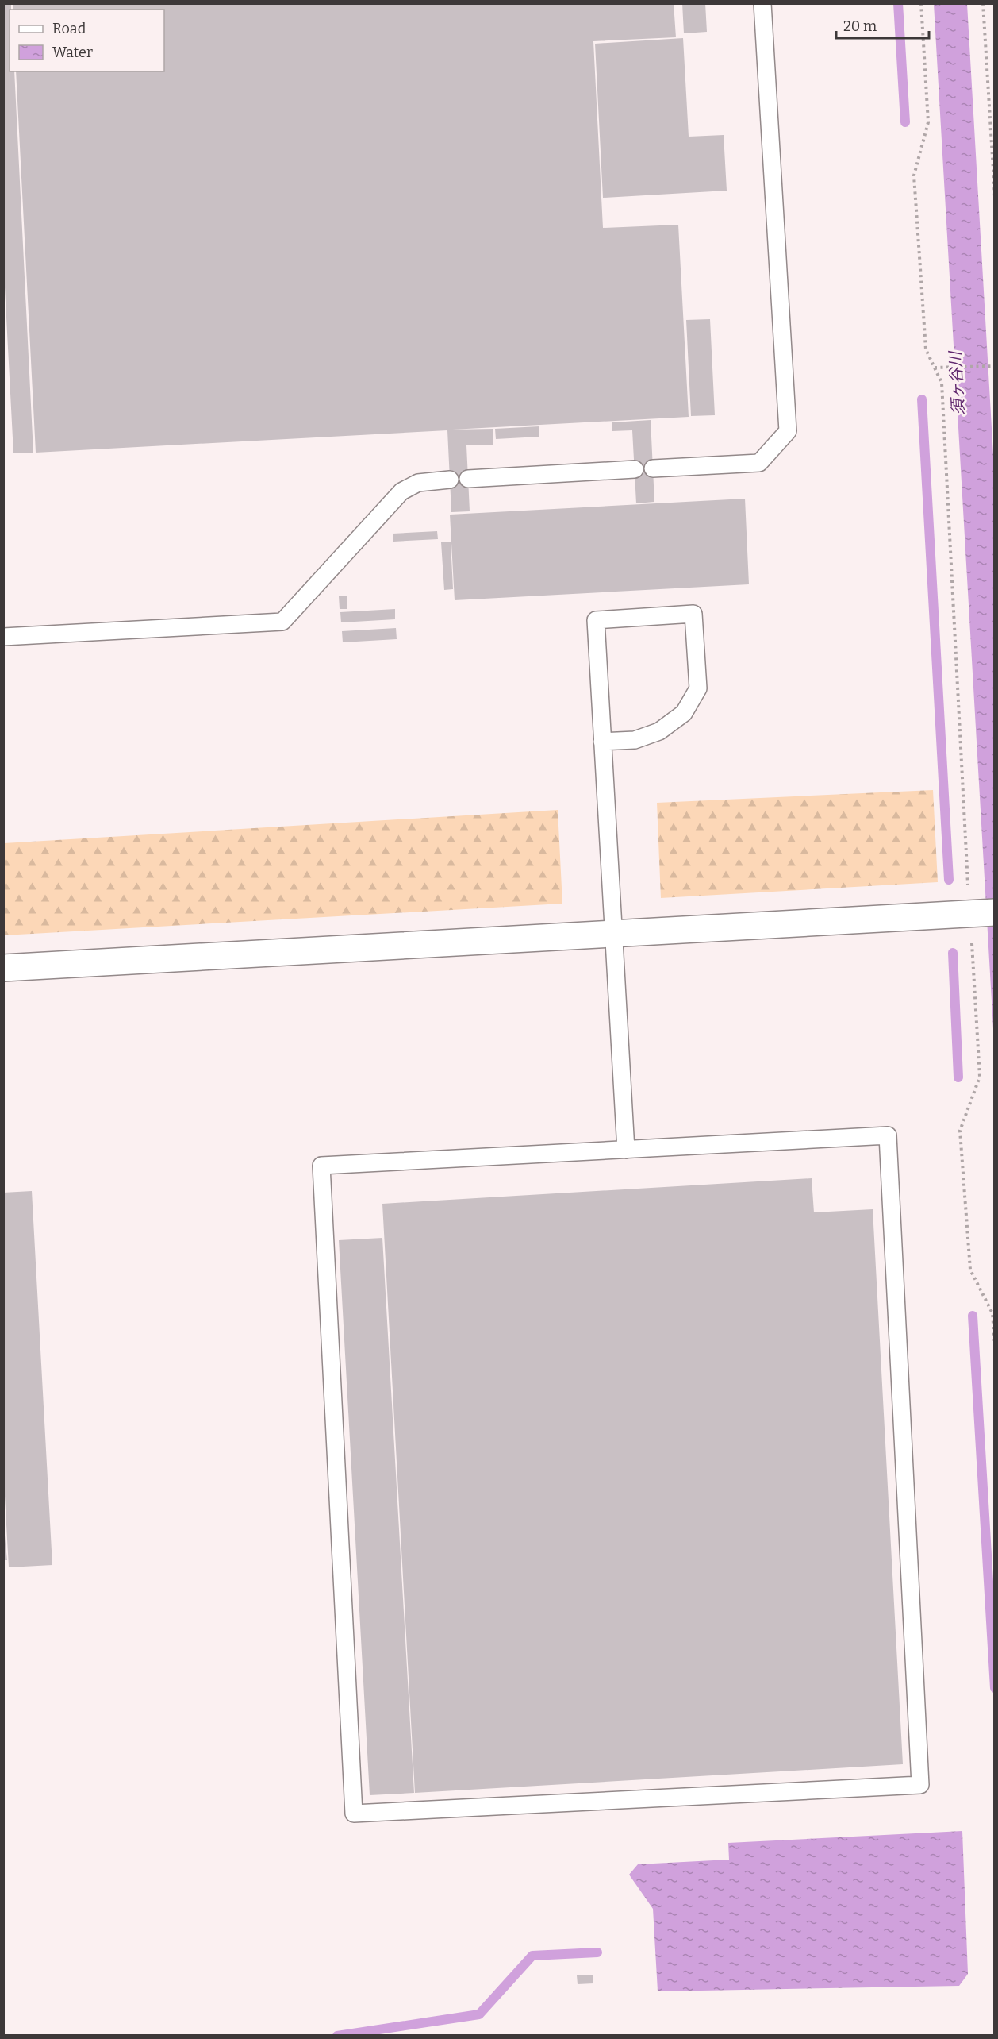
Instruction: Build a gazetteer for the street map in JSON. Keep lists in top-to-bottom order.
{
  "water": ["須ヶ谷川"],
  "legend": ["Road", "Water"],
  "scale_bar": "20 m"
}
